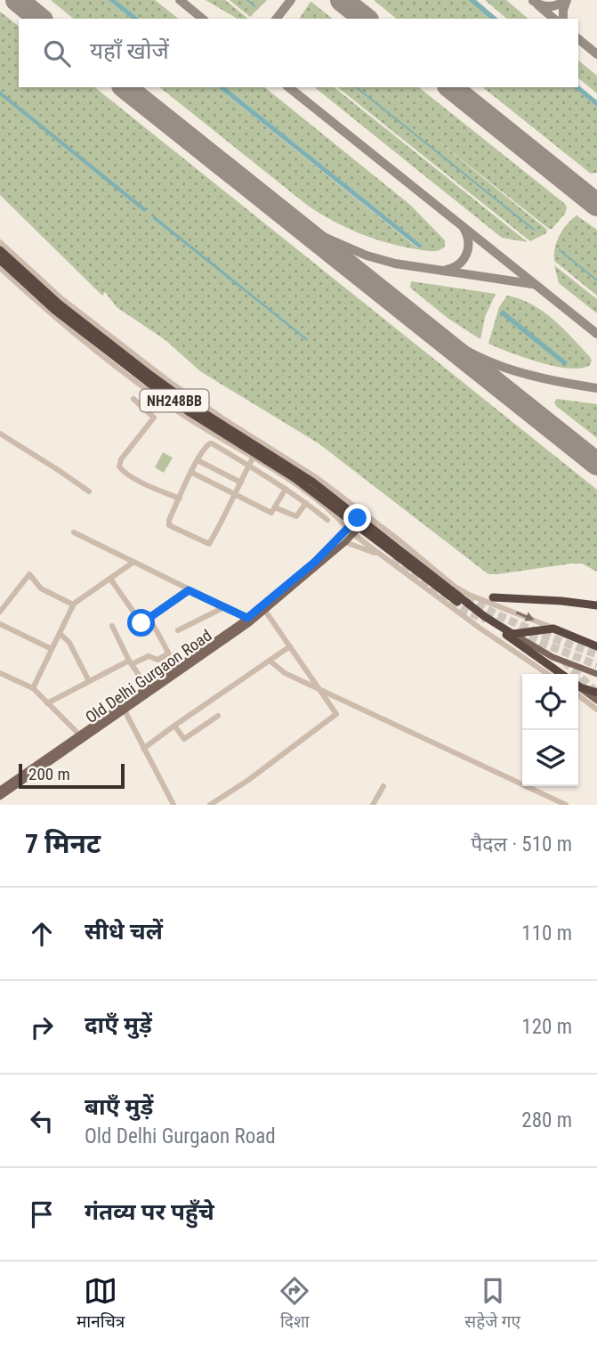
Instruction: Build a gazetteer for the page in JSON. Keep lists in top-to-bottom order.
{
  "streets": {
    "highway": ["NH248BB"],
    "main road": ["Old Delhi Gurgaon Road"]
  },
  "crossings": [
    ["NH248BB", "Old Delhi Gurgaon Road"]
  ],
  "scale_bar": "200 m",
  "page": {
    "search": "यहाँ खोजें",
    "scale": "200 m",
    "heading": ["7 मिनट", "पैदल · 510 m"],
    "list": [
      ["सीधे चलें", "110 m"],
      ["दाएँ मुड़ें", "120 m"],
      ["बाएँ मुड़ें", "Old Delhi Gurgaon Road", "280 m"],
      "गंतव्य पर पहुँचे"
    ],
    "nav": ["मानचित्र", "दिशा", "सहेजे गए"]
  }
}
